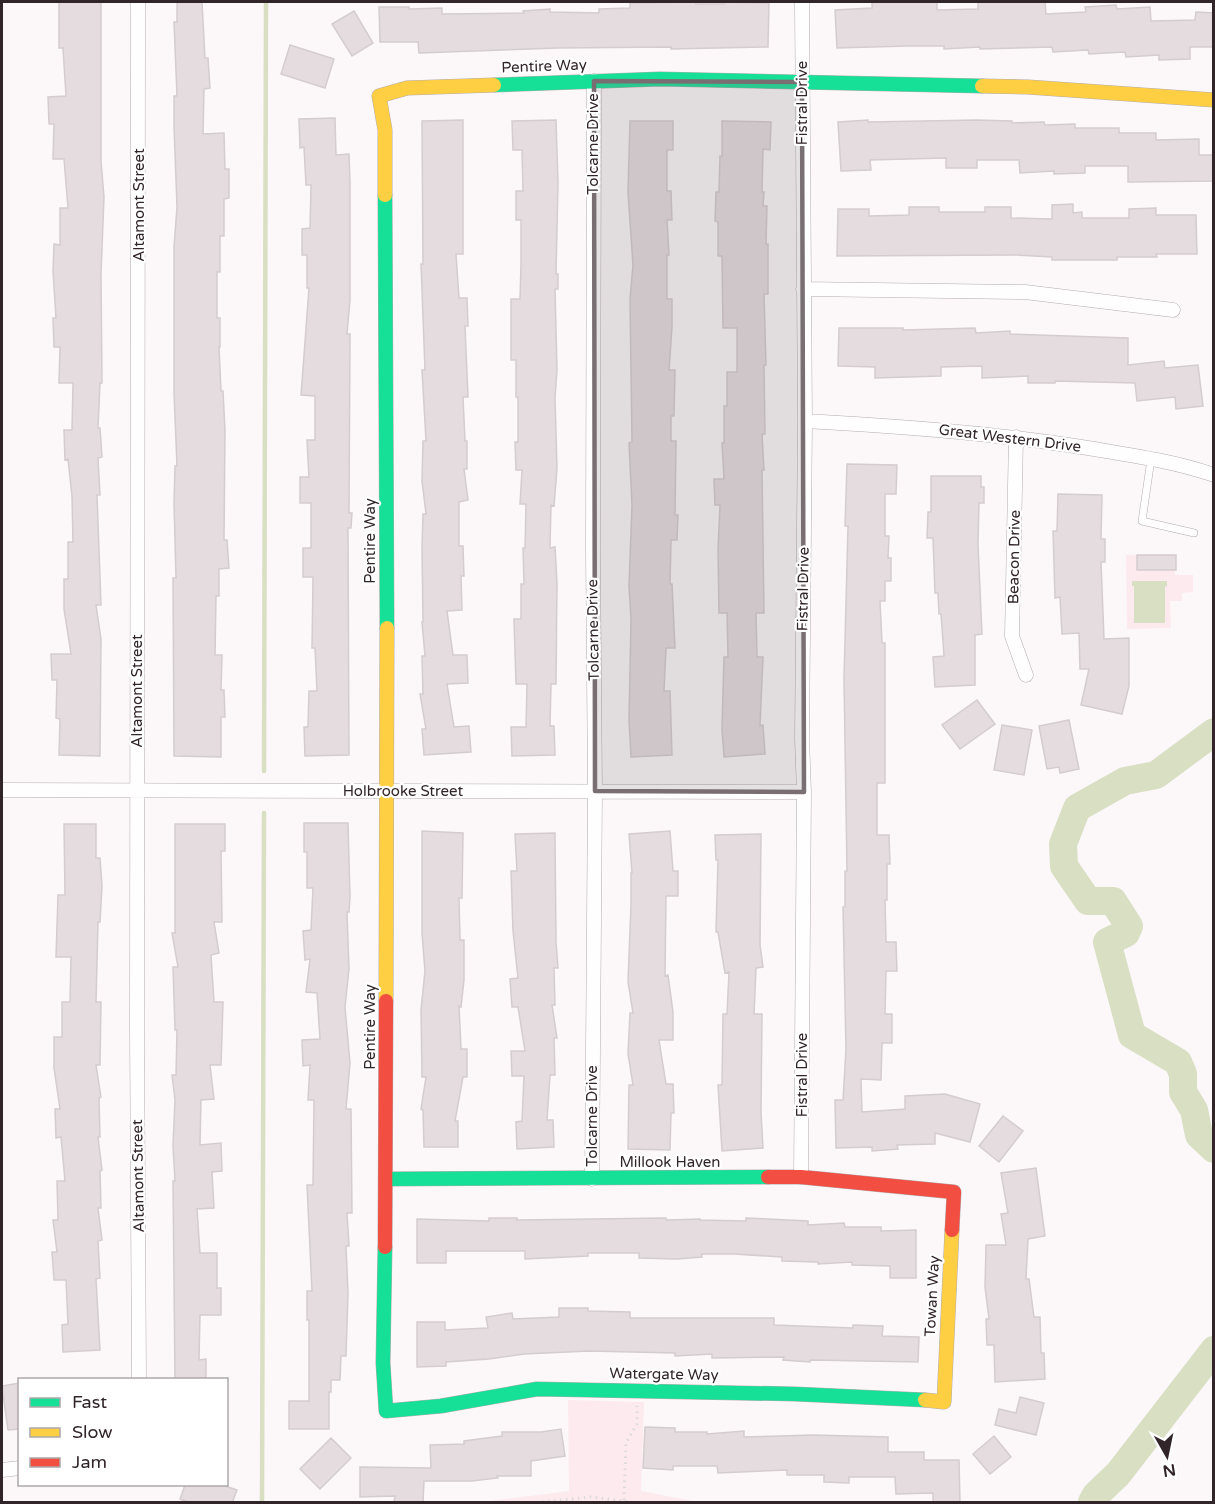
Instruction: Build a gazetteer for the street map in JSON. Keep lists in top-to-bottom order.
{
  "streets": {
    "street": [
      "Pentire Way",
      "Fistral Drive",
      "Tolcarne Drive",
      "Altamont Street",
      "Great Western Drive",
      "Beacon Drive",
      "Holbrooke Street",
      "Millook Haven",
      "Towan Way",
      "Watergate Way"
    ]
  },
  "crossings": [
    ["Pentire Way", "Fistral Drive"],
    ["Pentire Way", "Tolcarne Drive"],
    ["Pentire Way", "Holbrooke Street"],
    ["Pentire Way", "Millook Haven"],
    ["Pentire Way", "Watergate Way"],
    ["Fistral Drive", "Great Western Drive"],
    ["Fistral Drive", "Holbrooke Street"],
    ["Fistral Drive", "Millook Haven"],
    ["Tolcarne Drive", "Holbrooke Street"],
    ["Tolcarne Drive", "Millook Haven"],
    ["Altamont Street", "Holbrooke Street"],
    ["Great Western Drive", "Beacon Drive"],
    ["Millook Haven", "Towan Way"],
    ["Towan Way", "Watergate Way"]
  ],
  "legend": ["Fast", "Slow", "Jam"],
  "north": "bottom"
}
